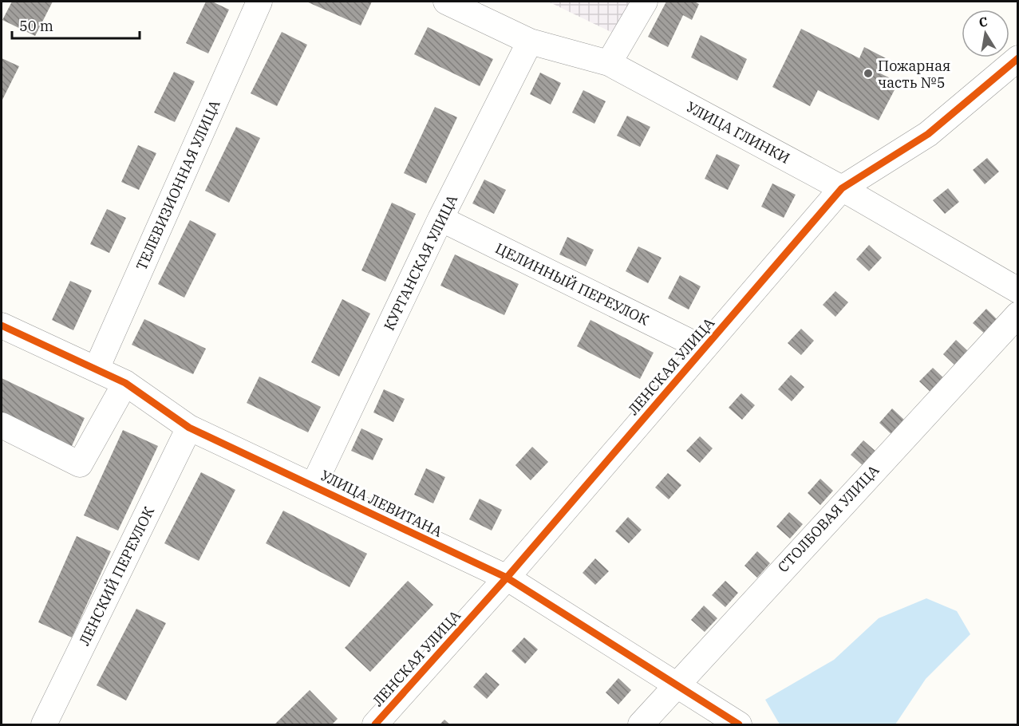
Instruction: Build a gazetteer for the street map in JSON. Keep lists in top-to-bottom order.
{
  "streets": {
    "street": [
      "УЛИЦА ГЛИНКИ",
      "ТЕЛЕВИЗИОННАЯ УЛИЦА",
      "КУРГАНСКАЯ УЛИЦА",
      "ЦЕЛИННЫЙ ПЕРЕУЛОК",
      "ЛЕНСКАЯ УЛИЦА",
      "УЛИЦА ЛЕВИТАНА",
      "СТОЛБОВАЯ УЛИЦА",
      "ЛЕНСКИЙ ПЕРЕУЛОК"
    ]
  },
  "crossings": [
    ["УЛИЦА ГЛИНКИ", "КУРГАНСКАЯ УЛИЦА"],
    ["УЛИЦА ГЛИНКИ", "ЛЕНСКАЯ УЛИЦА"],
    ["ТЕЛЕВИЗИОННАЯ УЛИЦА", "УЛИЦА ЛЕВИТАНА"],
    ["КУРГАНСКАЯ УЛИЦА", "ЦЕЛИННЫЙ ПЕРЕУЛОК"],
    ["КУРГАНСКАЯ УЛИЦА", "УЛИЦА ЛЕВИТАНА"],
    ["ЦЕЛИННЫЙ ПЕРЕУЛОК", "ЛЕНСКАЯ УЛИЦА"],
    ["ЛЕНСКАЯ УЛИЦА", "УЛИЦА ЛЕВИТАНА"],
    ["УЛИЦА ЛЕВИТАНА", "СТОЛБОВАЯ УЛИЦА"],
    ["УЛИЦА ЛЕВИТАНА", "ЛЕНСКИЙ ПЕРЕУЛОК"]
  ],
  "places": ["Пожарная часть №5"],
  "scale_bar": "50 m",
  "north": "top"
}
